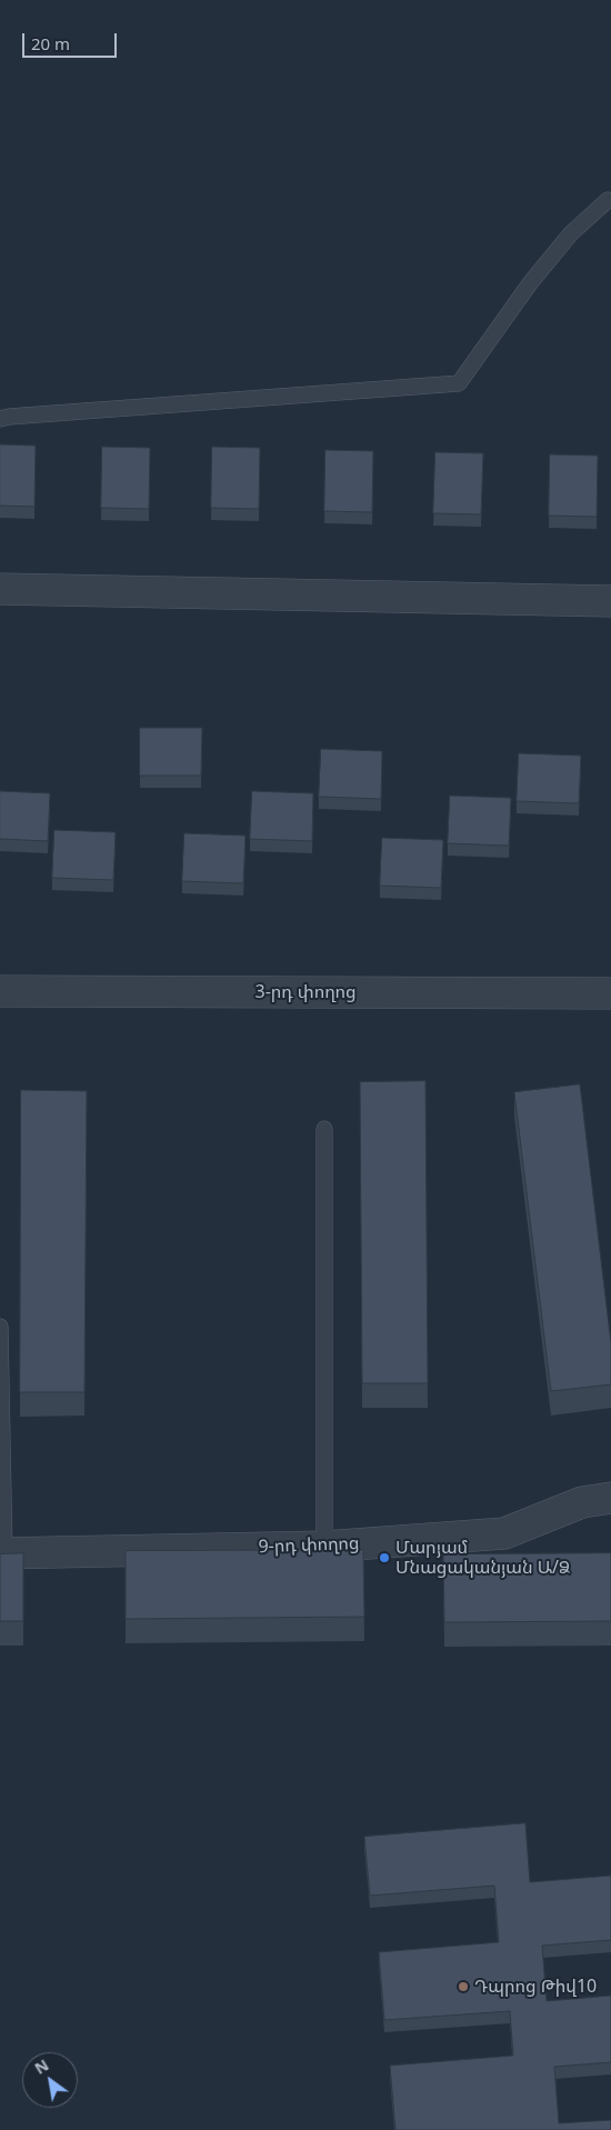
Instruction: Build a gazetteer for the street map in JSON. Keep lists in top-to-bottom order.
{
  "streets": {
    "street": ["3-րդ փողոց", "9-րդ փողոց"]
  },
  "places": ["Մարյամ Մնացականյան Ա/Ձ", "Դպրոց Թիվ10"],
  "scale_bar": "20 m",
  "north": "top left"
}
